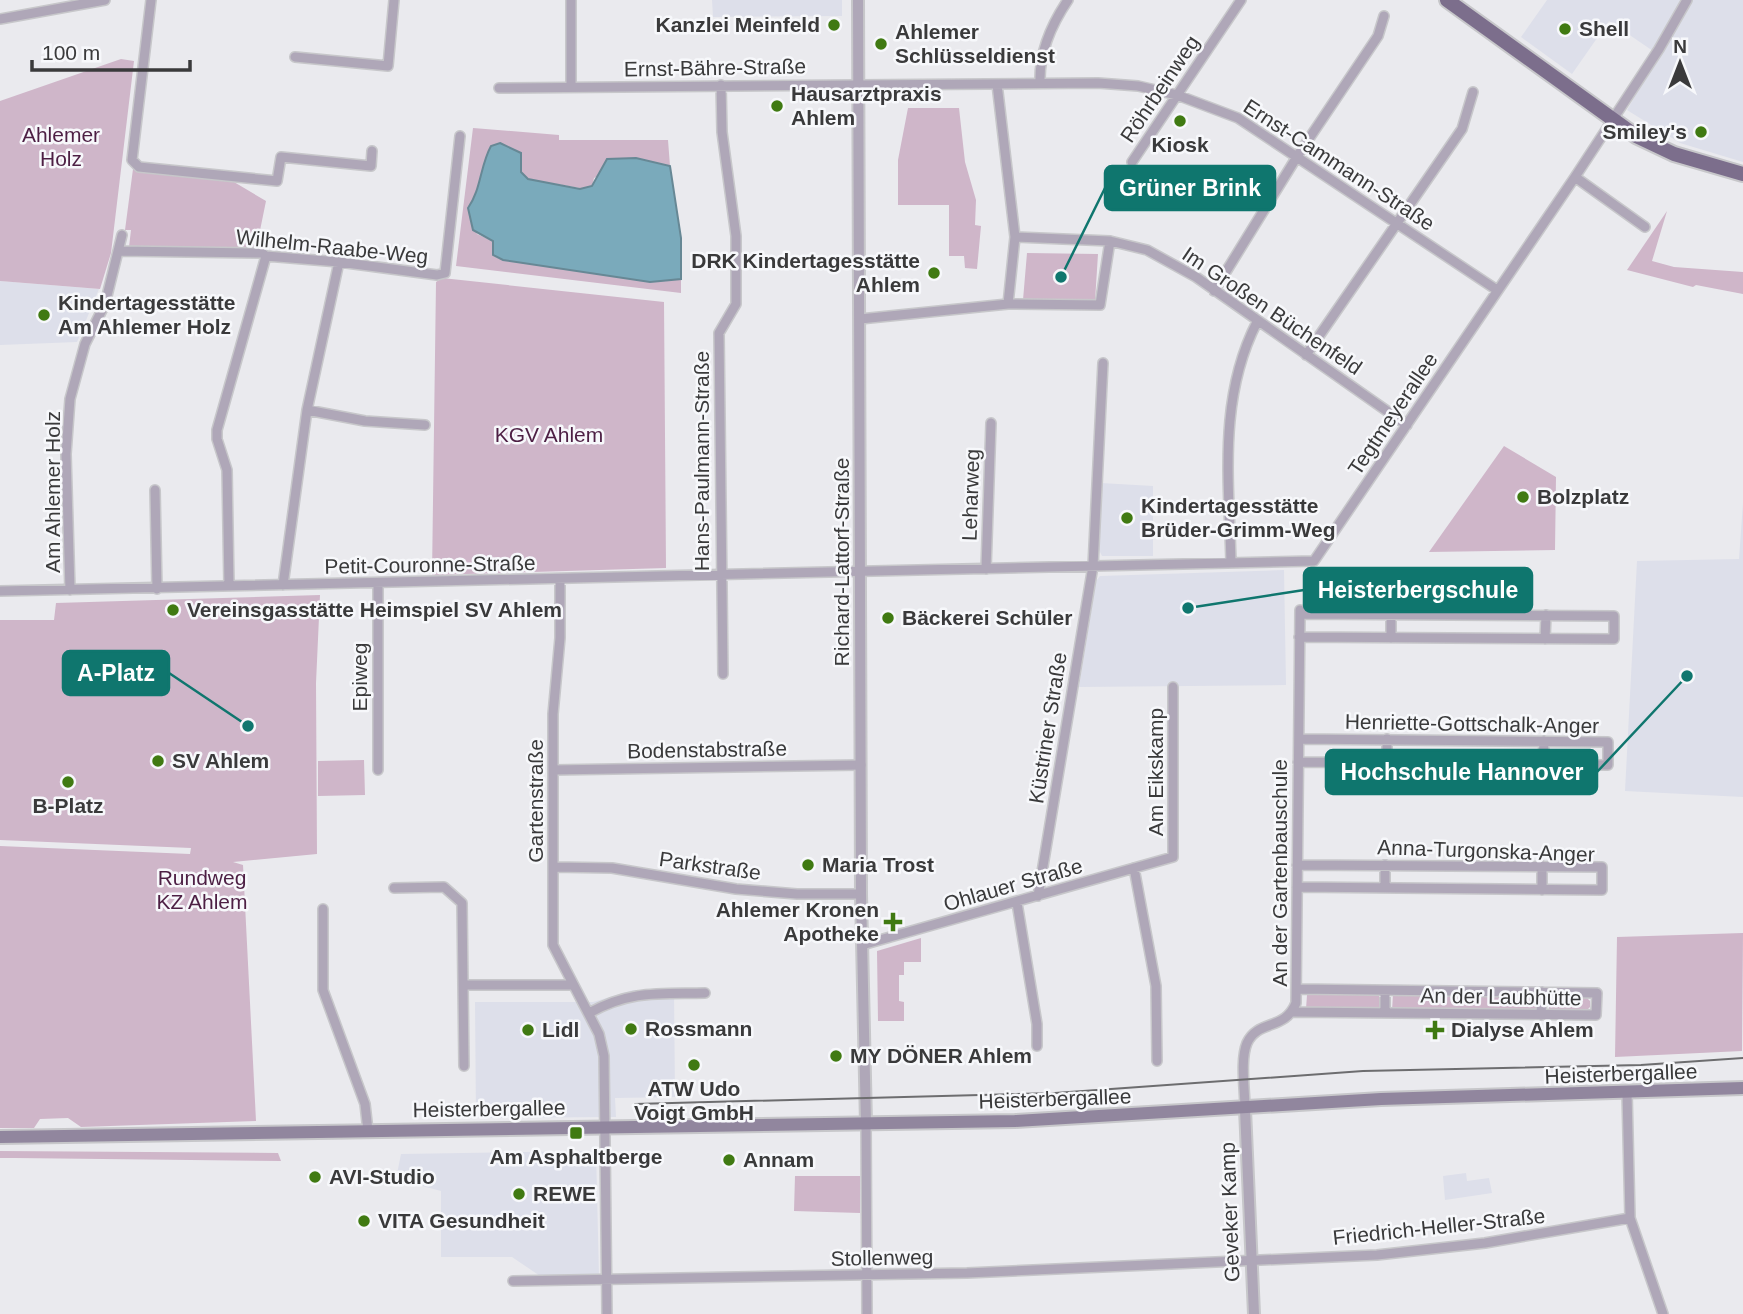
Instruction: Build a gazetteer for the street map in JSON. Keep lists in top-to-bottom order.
{
  "streets": {
    "main road": ["Heisterbergallee"],
    "street": [
      "Ernst-Bähre-Straße",
      "Röhrbeinweg",
      "Ernst-Cammann-Straße",
      "Wilhelm-Raabe-Weg",
      "Im Großen Büchenfeld",
      "Tegtmeyerallee",
      "Hans-Paulmann-Straße",
      "Am Ahlemer Holz",
      "Leharweg",
      "Richard-Lattorf-Straße",
      "Petit-Couronne-Straße",
      "Epiweg",
      "Henriette-Gottschalk-Anger",
      "Küstriner Straße",
      "Bodenstabstraße",
      "Am Eikskamp",
      "Gartenstraße",
      "Anna-Turgonska-Anger",
      "Parkstraße",
      "An der Gartenbauschule",
      "Ohlauer Straße",
      "An der Laubhütte",
      "Geveker Kamp",
      "Friedrich-Heller-Straße",
      "Stollenweg"
    ]
  },
  "crossings": [
    ["Ernst-Bähre-Straße", "Ernst-Cammann-Straße"],
    ["Ernst-Bähre-Straße", "Hans-Paulmann-Straße"],
    ["Ernst-Bähre-Straße", "Richard-Lattorf-Straße"],
    ["Röhrbeinweg", "Ernst-Cammann-Straße"],
    ["Ernst-Cammann-Straße", "Tegtmeyerallee"],
    ["Ernst-Cammann-Straße", "Richard-Lattorf-Straße"],
    ["Wilhelm-Raabe-Weg", "Am Ahlemer Holz"],
    ["Im Großen Büchenfeld", "Tegtmeyerallee"],
    ["Tegtmeyerallee", "Leharweg"],
    ["Tegtmeyerallee", "Richard-Lattorf-Straße"],
    ["Tegtmeyerallee", "Petit-Couronne-Straße"],
    ["Tegtmeyerallee", "Küstriner Straße"],
    ["Hans-Paulmann-Straße", "Petit-Couronne-Straße"],
    ["Am Ahlemer Holz", "Petit-Couronne-Straße"],
    ["Richard-Lattorf-Straße", "Petit-Couronne-Straße"],
    ["Richard-Lattorf-Straße", "Bodenstabstraße"],
    ["Richard-Lattorf-Straße", "Parkstraße"],
    ["Richard-Lattorf-Straße", "Ohlauer Straße"],
    ["Richard-Lattorf-Straße", "Heisterbergallee"],
    ["Petit-Couronne-Straße", "Epiweg"],
    ["Petit-Couronne-Straße", "Gartenstraße"],
    ["Henriette-Gottschalk-Anger", "An der Gartenbauschule"],
    ["Küstriner Straße", "Ohlauer Straße"],
    ["Bodenstabstraße", "Gartenstraße"],
    ["Am Eikskamp", "Ohlauer Straße"],
    ["Gartenstraße", "Parkstraße"],
    ["Gartenstraße", "Heisterbergallee"],
    ["Anna-Turgonska-Anger", "An der Gartenbauschule"],
    ["An der Gartenbauschule", "An der Laubhütte"],
    ["An der Gartenbauschule", "Heisterbergallee"],
    ["An der Gartenbauschule", "Geveker Kamp"],
    ["Heisterbergallee", "Geveker Kamp"],
    ["Geveker Kamp", "Friedrich-Heller-Straße"],
    ["Geveker Kamp", "Stollenweg"],
    ["Friedrich-Heller-Straße", "Stollenweg"]
  ],
  "parks": ["Ahlemer Holz", "KGV Ahlem", "Rundweg KZ Ahlem"],
  "places": {
    "other": [
      "Kanzlei Meinfeld",
      "Shell",
      "Ahlemer Schlüsseldienst",
      "Hausarztpraxis Ahlem",
      "Kiosk",
      "Smiley's",
      "DRK Kindertagesstätte Ahlem",
      "Grüner Brink",
      "Kindertagesstätte Am Ahlemer Holz",
      "Bolzplatz",
      "Kindertagesstätte Brüder-Grimm-Weg",
      "Heisterbergschule",
      "Vereinsgasstätte Heimspiel SV Ahlem",
      "Bäckerei Schüler",
      "Hochschule Hannover",
      "A-Platz",
      "SV Ahlem",
      "B-Platz",
      "Maria Trost",
      "Rossmann",
      "Lidl",
      "MY DÖNER Ahlem",
      "ATW Udo Voigt GmbH",
      "Annam",
      "AVI-Studio",
      "REWE",
      "VITA Gesundheit"
    ],
    "health": ["Ahlemer Kronen Apotheke", "Dialyse Ahlem"],
    "transit": ["Am Asphaltberge"]
  },
  "scale_bar": "100 m",
  "north": "top"
}
